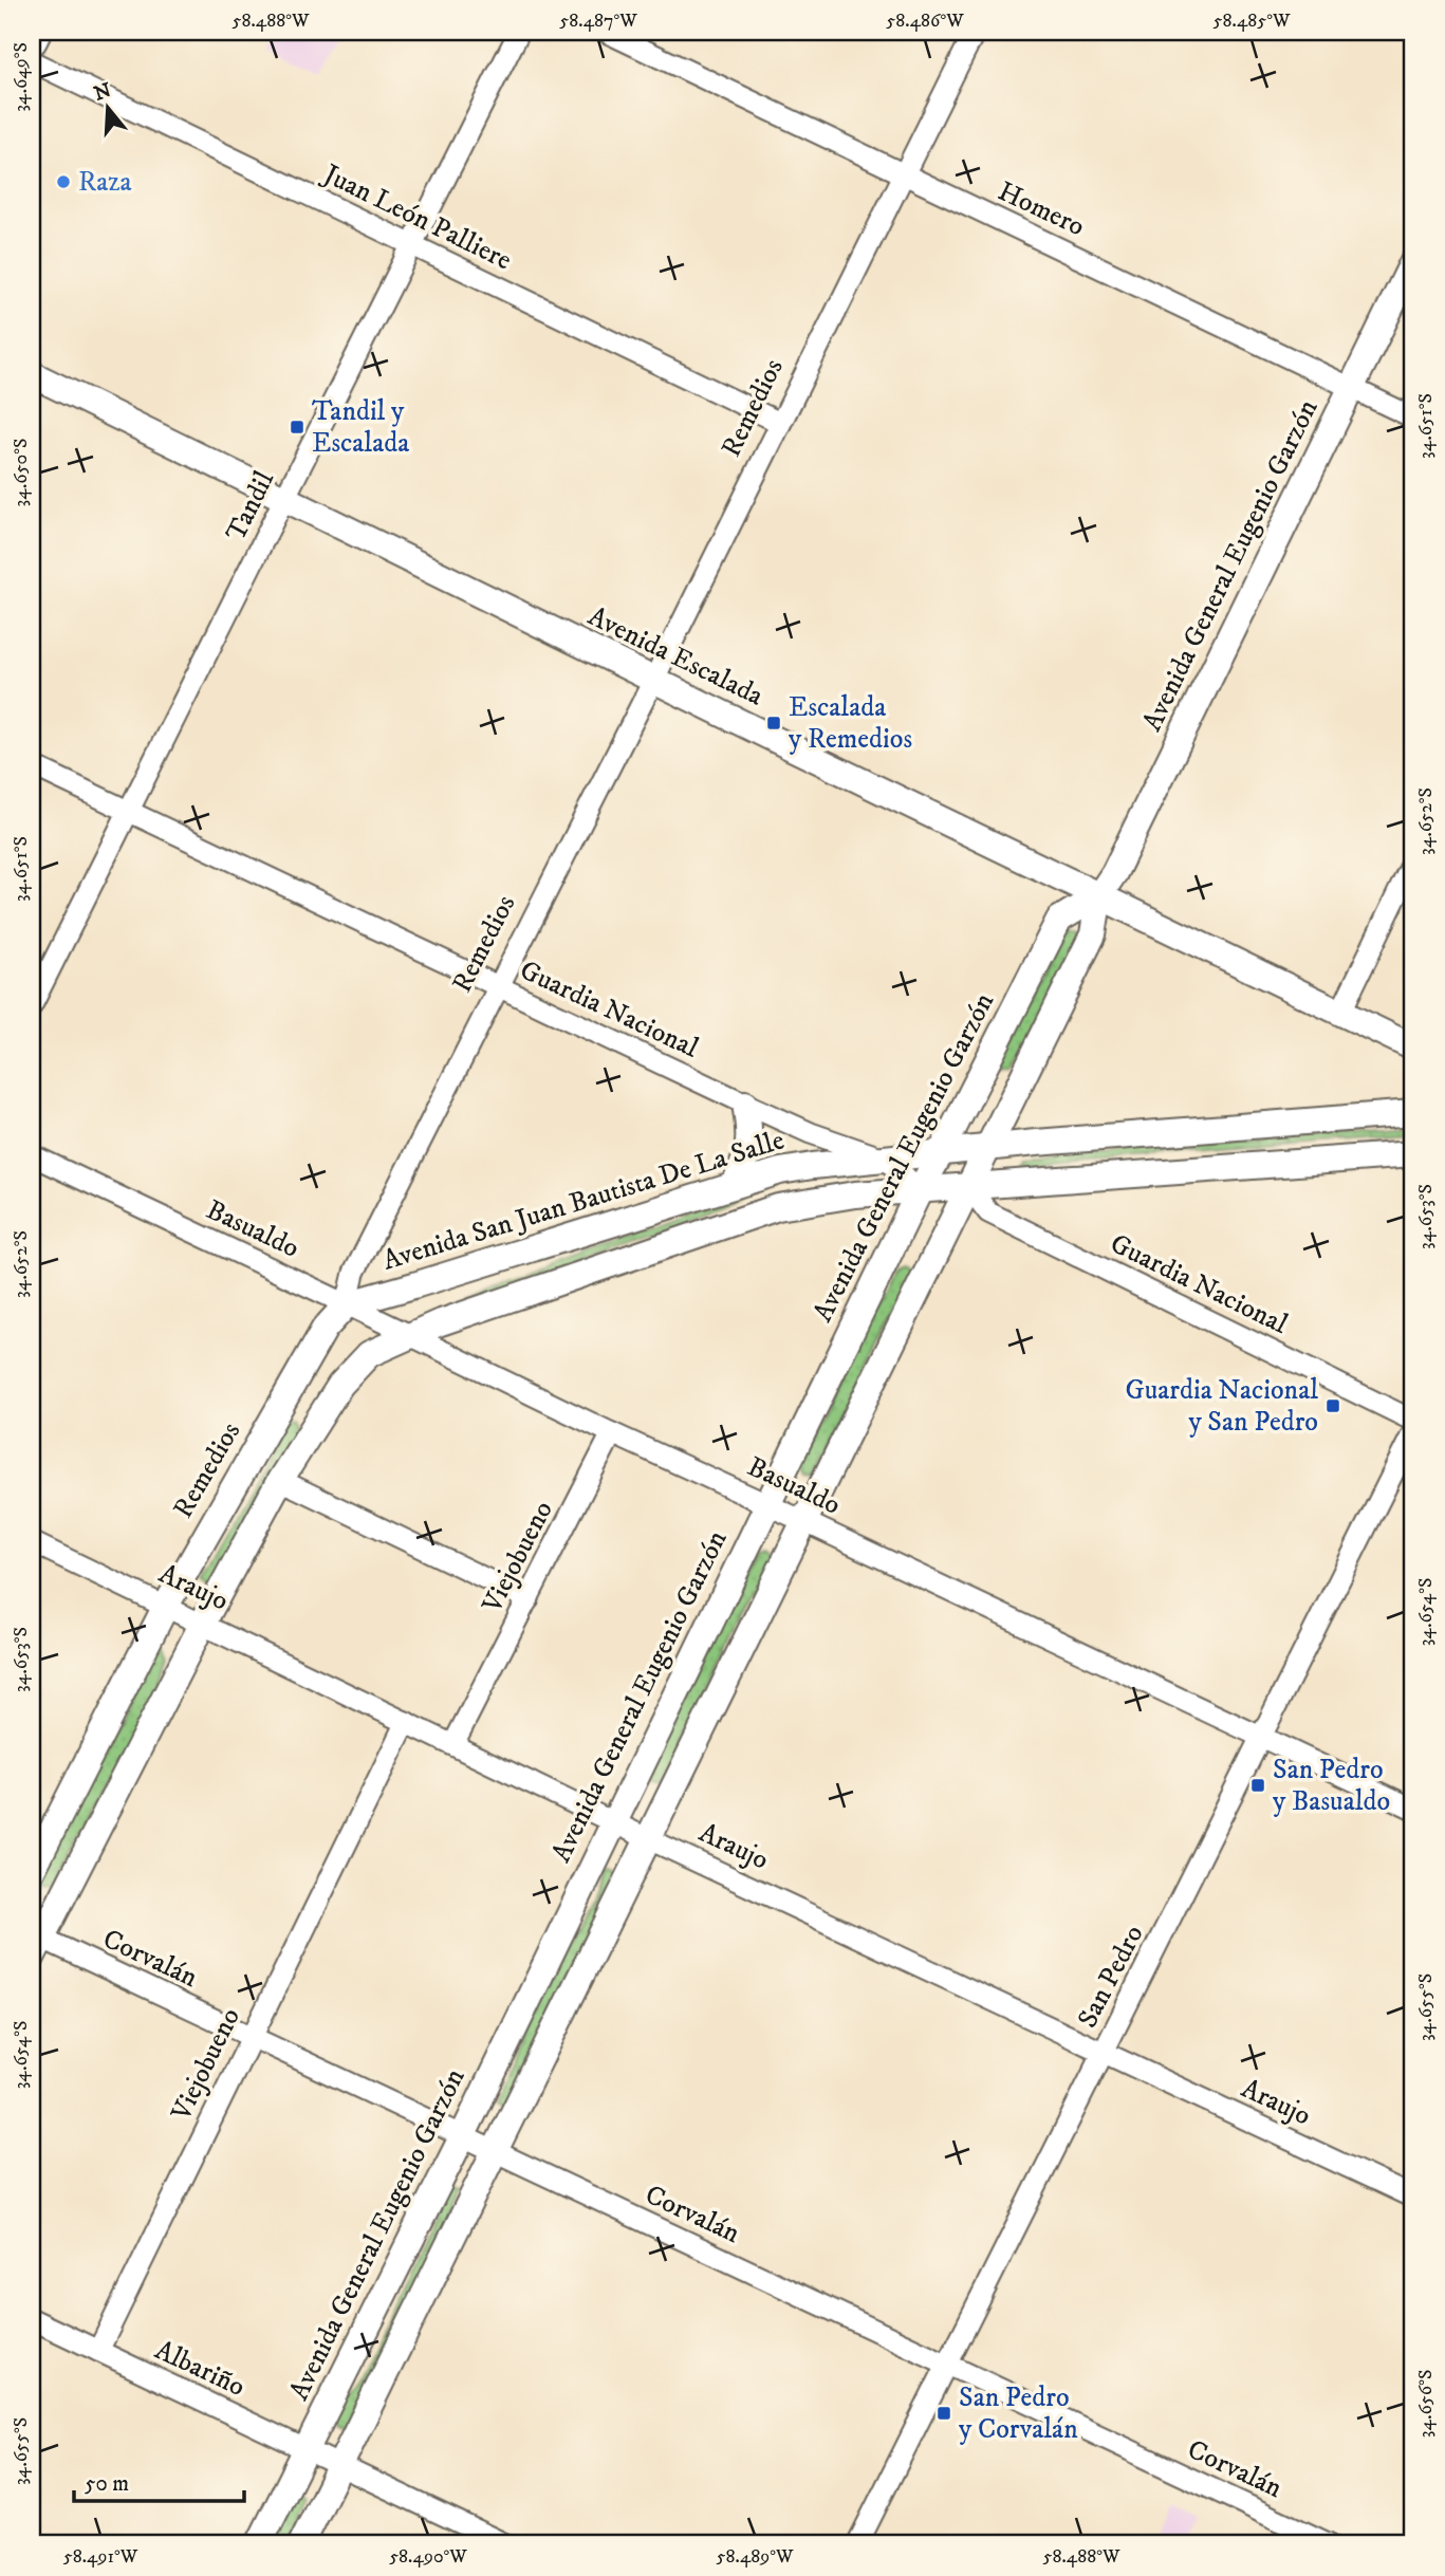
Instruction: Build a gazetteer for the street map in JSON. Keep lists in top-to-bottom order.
{
  "streets": {
    "street": [
      "Homero",
      "Juan León Palliere",
      "Remedios",
      "Tandil",
      "Avenida General Eugenio Garzón",
      "Avenida Escalada",
      "Guardia Nacional",
      "Avenida San Juan Bautista De La Salle",
      "Basualdo",
      "Viejobueno",
      "Araujo",
      "Corvalán",
      "San Pedro",
      "Albariño"
    ]
  },
  "crossings": [
    ["Homero", "Remedios"],
    ["Homero", "Avenida General Eugenio Garzón"],
    ["Juan León Palliere", "Remedios"],
    ["Juan León Palliere", "Tandil"],
    ["Remedios", "Avenida Escalada"],
    ["Remedios", "Guardia Nacional"],
    ["Remedios", "Avenida San Juan Bautista De La Salle"],
    ["Remedios", "Basualdo"],
    ["Remedios", "Araujo"],
    ["Tandil", "Avenida Escalada"],
    ["Tandil", "Guardia Nacional"],
    ["Avenida General Eugenio Garzón", "Avenida Escalada"],
    ["Avenida General Eugenio Garzón", "Guardia Nacional"],
    ["Avenida General Eugenio Garzón", "Avenida San Juan Bautista De La Salle"],
    ["Avenida General Eugenio Garzón", "Basualdo"],
    ["Avenida General Eugenio Garzón", "Araujo"],
    ["Avenida General Eugenio Garzón", "Corvalán"],
    ["Avenida General Eugenio Garzón", "Albariño"],
    ["Guardia Nacional", "Avenida San Juan Bautista De La Salle"],
    ["Avenida San Juan Bautista De La Salle", "Basualdo"],
    ["Basualdo", "Viejobueno"],
    ["Basualdo", "San Pedro"],
    ["Viejobueno", "Araujo"],
    ["Viejobueno", "Corvalán"],
    ["Viejobueno", "Albariño"],
    ["Araujo", "San Pedro"],
    ["Corvalán", "San Pedro"]
  ],
  "places": {
    "other": ["Raza"],
    "transit": [
      "Tandil y Escalada",
      "Escalada y Remedios",
      "Guardia Nacional y San Pedro",
      "San Pedro y Basualdo",
      "San Pedro y Corvalán"
    ]
  },
  "scale_bar": "50 m",
  "north": "top",
  "coordinates": [
    "58.488°W",
    "58.487°W",
    "58.486°W",
    "58.485°W",
    "34.649°S",
    "34.651°S",
    "34.650°S",
    "34.652°S",
    "34.653°S",
    "34.654°S",
    "34.655°S",
    "34.656°S",
    "58.491°W",
    "58.490°W",
    "58.489°W"
  ]
}
